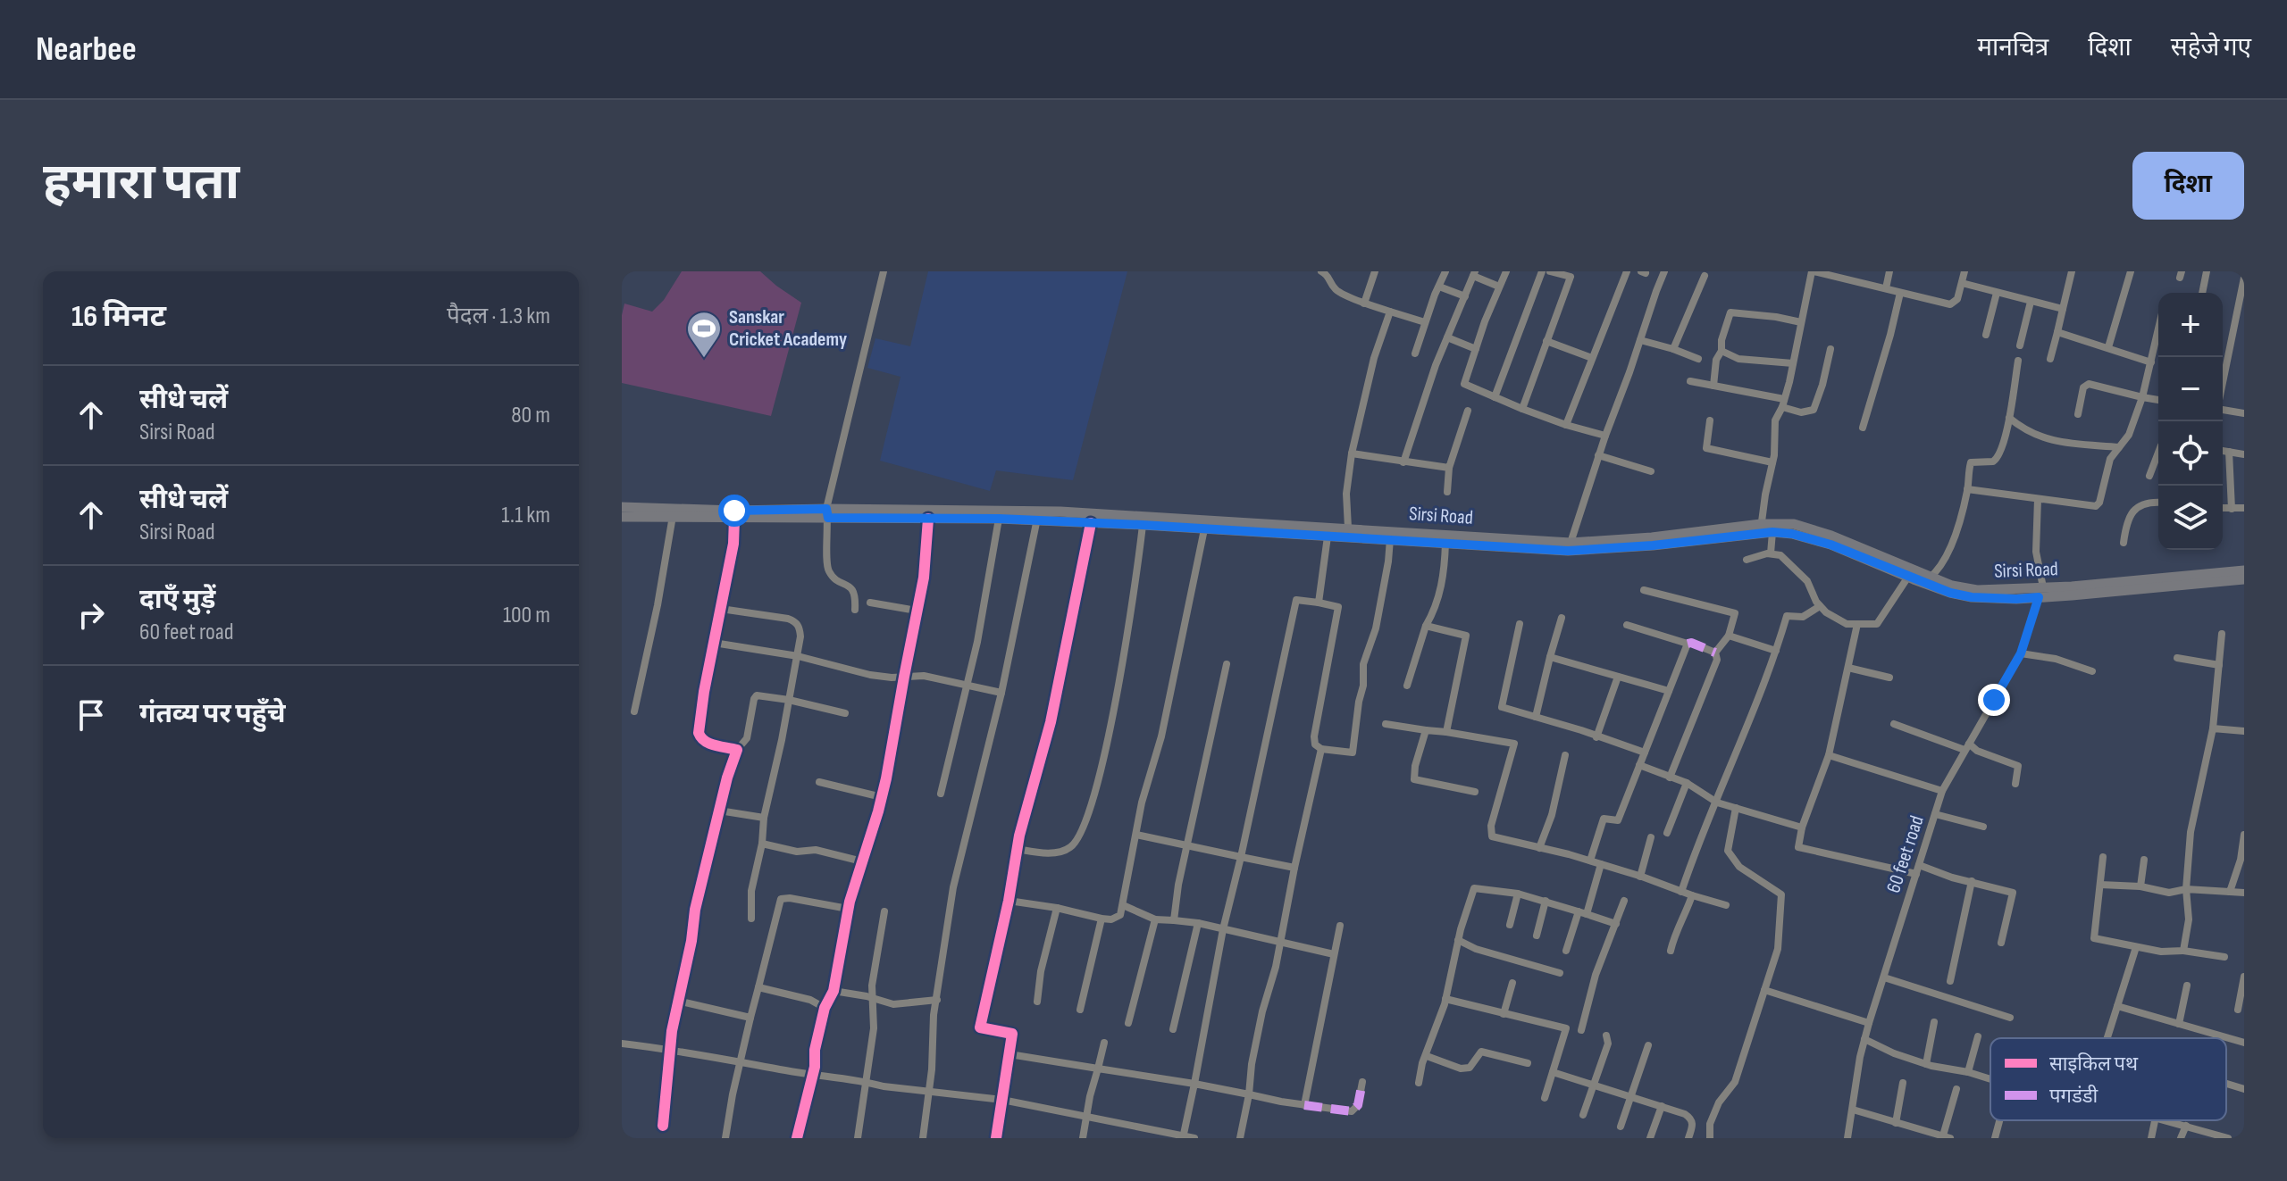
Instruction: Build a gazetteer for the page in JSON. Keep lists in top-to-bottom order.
{
  "streets": {
    "main road": ["Sirsi Road"],
    "street": ["60 feet road"]
  },
  "crossings": [
    ["Sirsi Road", "60 feet road"]
  ],
  "places": {
    "sports": ["Sanskar Cricket Academy"]
  },
  "legend": ["साइकिल पथ", "पगडंडी"],
  "page": {
    "header": "Nearbee",
    "nav": ["मानचित्र", "दिशा", "सहेजे गए"],
    "buttons": "दिशा",
    "title": "हमारा पता",
    "heading": ["16 मिनट", "पैदल · 1.3 km"],
    "map_buttons": ["+", "−"],
    "list": [
      ["सीधे चलें", "Sirsi Road", "80 m"],
      ["सीधे चलें", "Sirsi Road", "1.1 km"],
      ["दाएँ मुड़ें", "60 feet road", "100 m"],
      "गंतव्य पर पहुँचे"
    ]
  }
}
